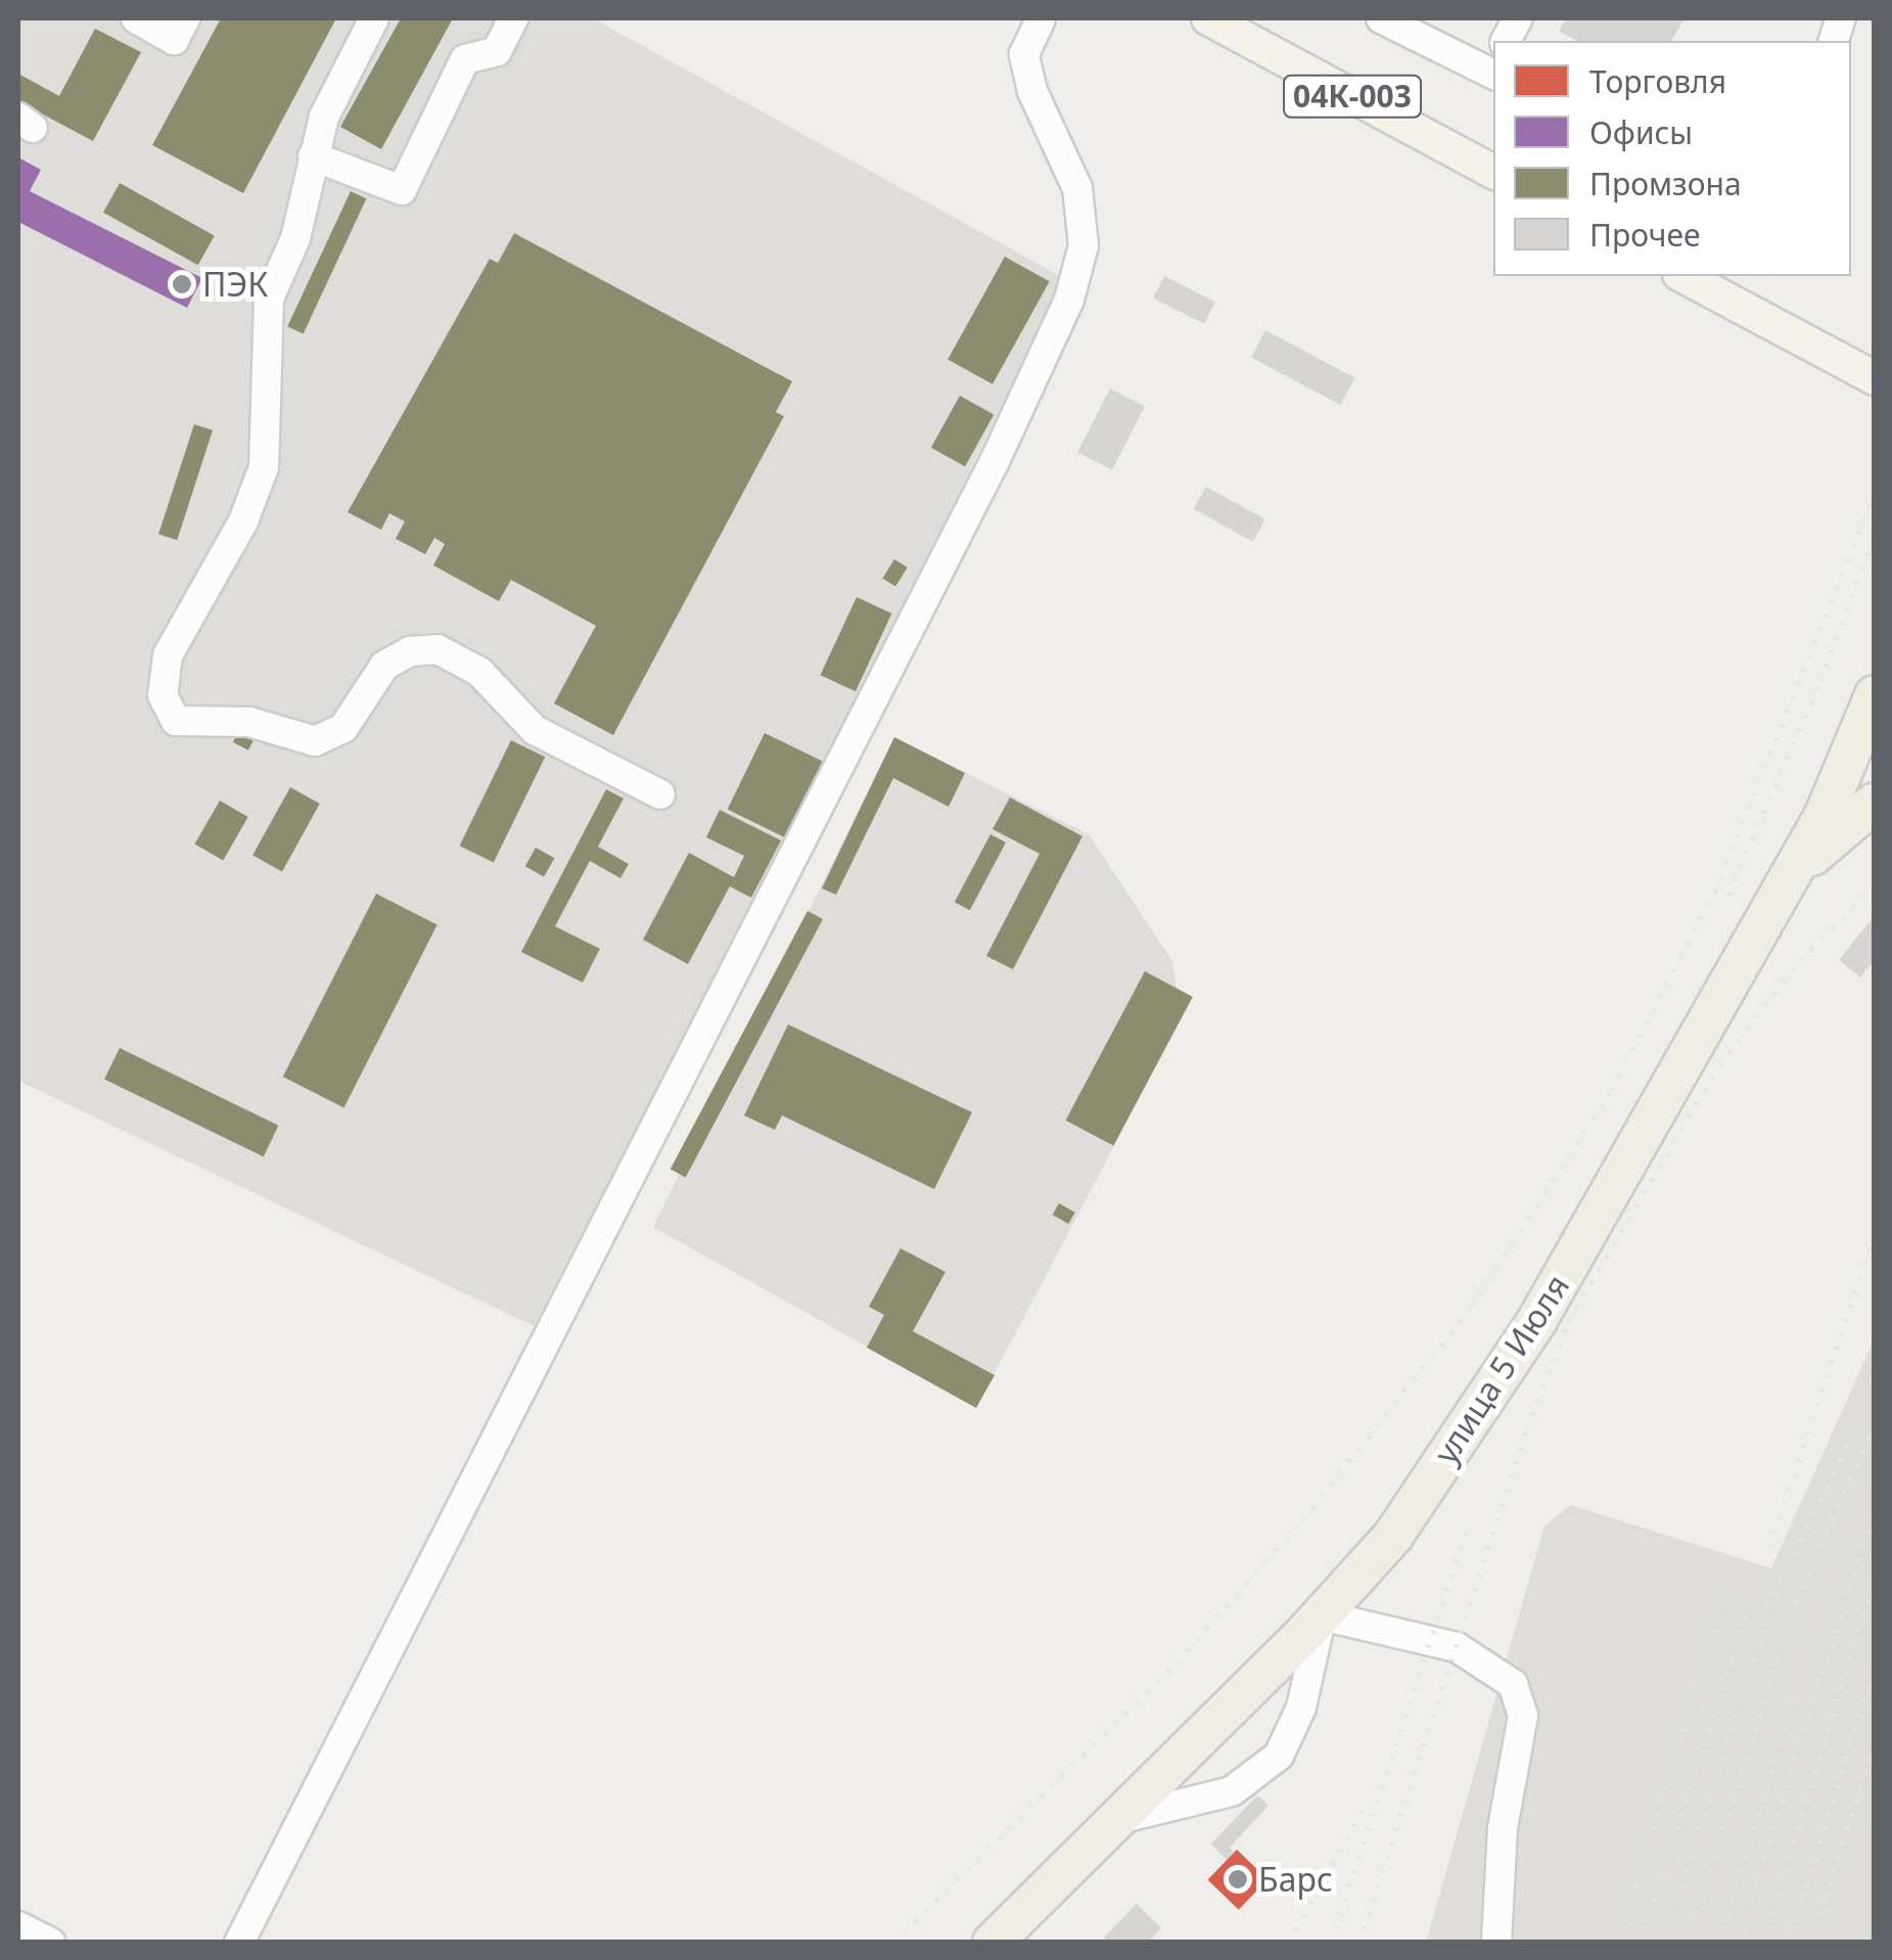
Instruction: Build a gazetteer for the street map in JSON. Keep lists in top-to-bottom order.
{
  "streets": {
    "highway": ["улица 5 Июля"],
    "main road": ["04К-003"]
  },
  "places": ["ПЭК", "Барс"],
  "legend": [
    "Торговля",
    "Офисы",
    "Промзона",
    "Прочее"
  ]
}
